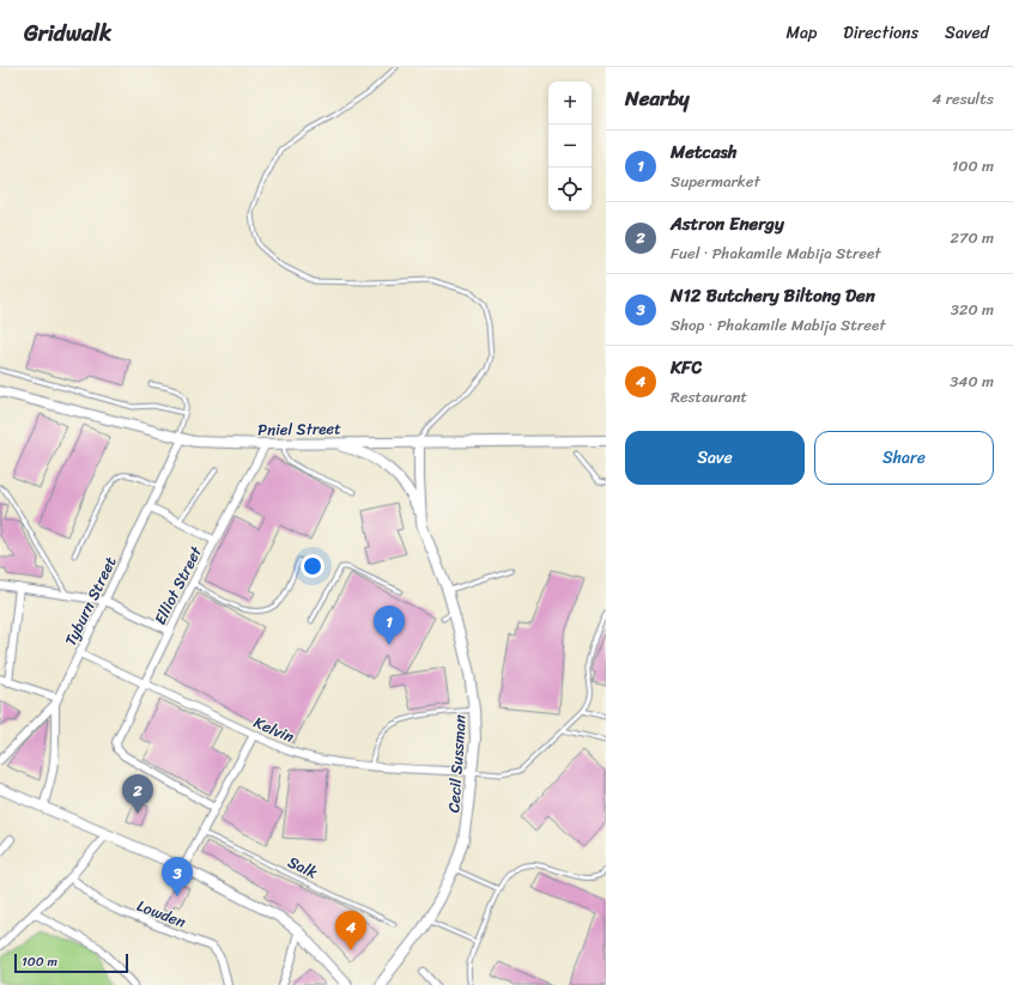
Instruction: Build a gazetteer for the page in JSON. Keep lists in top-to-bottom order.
{
  "streets": {
    "main road": ["Pniel Street", "Cecil Sussman"],
    "street": [
      "Elliot Street",
      "Tyburn Street",
      "Kelvin",
      "Lowden"
    ],
    "lane": ["Salk"]
  },
  "crossings": [
    ["Pniel Street", "Elliot Street"],
    ["Pniel Street", "Tyburn Street"],
    ["Pniel Street", "Cecil Sussman"],
    ["Elliot Street", "Kelvin"],
    ["Tyburn Street", "Kelvin"],
    ["Kelvin", "Cecil Sussman"]
  ],
  "scale_bar": "100 m",
  "page": {
    "header": "Gridwalk",
    "nav": ["Map", "Directions", "Saved"],
    "heading": ["Nearby", "4 results"],
    "map_buttons": ["+", "−"],
    "list": [
      {
        "mark": "1",
        "name": "Metcash",
        "note": "Supermarket",
        "value": "100 m"
      },
      {
        "mark": "2",
        "name": "Astron Energy",
        "note": "Fuel · Phakamile Mabija Street",
        "value": "270 m"
      },
      {
        "mark": "3",
        "name": "N12 Butchery Biltong Den",
        "note": "Shop · Phakamile Mabija Street",
        "value": "320 m"
      },
      {
        "mark": "4",
        "name": "KFC",
        "note": "Restaurant",
        "value": "340 m"
      }
    ],
    "buttons": ["Save", "Share"],
    "pins": [
      "1",
      "2",
      "3",
      "4"
    ],
    "scale": "100 m"
  }
}
